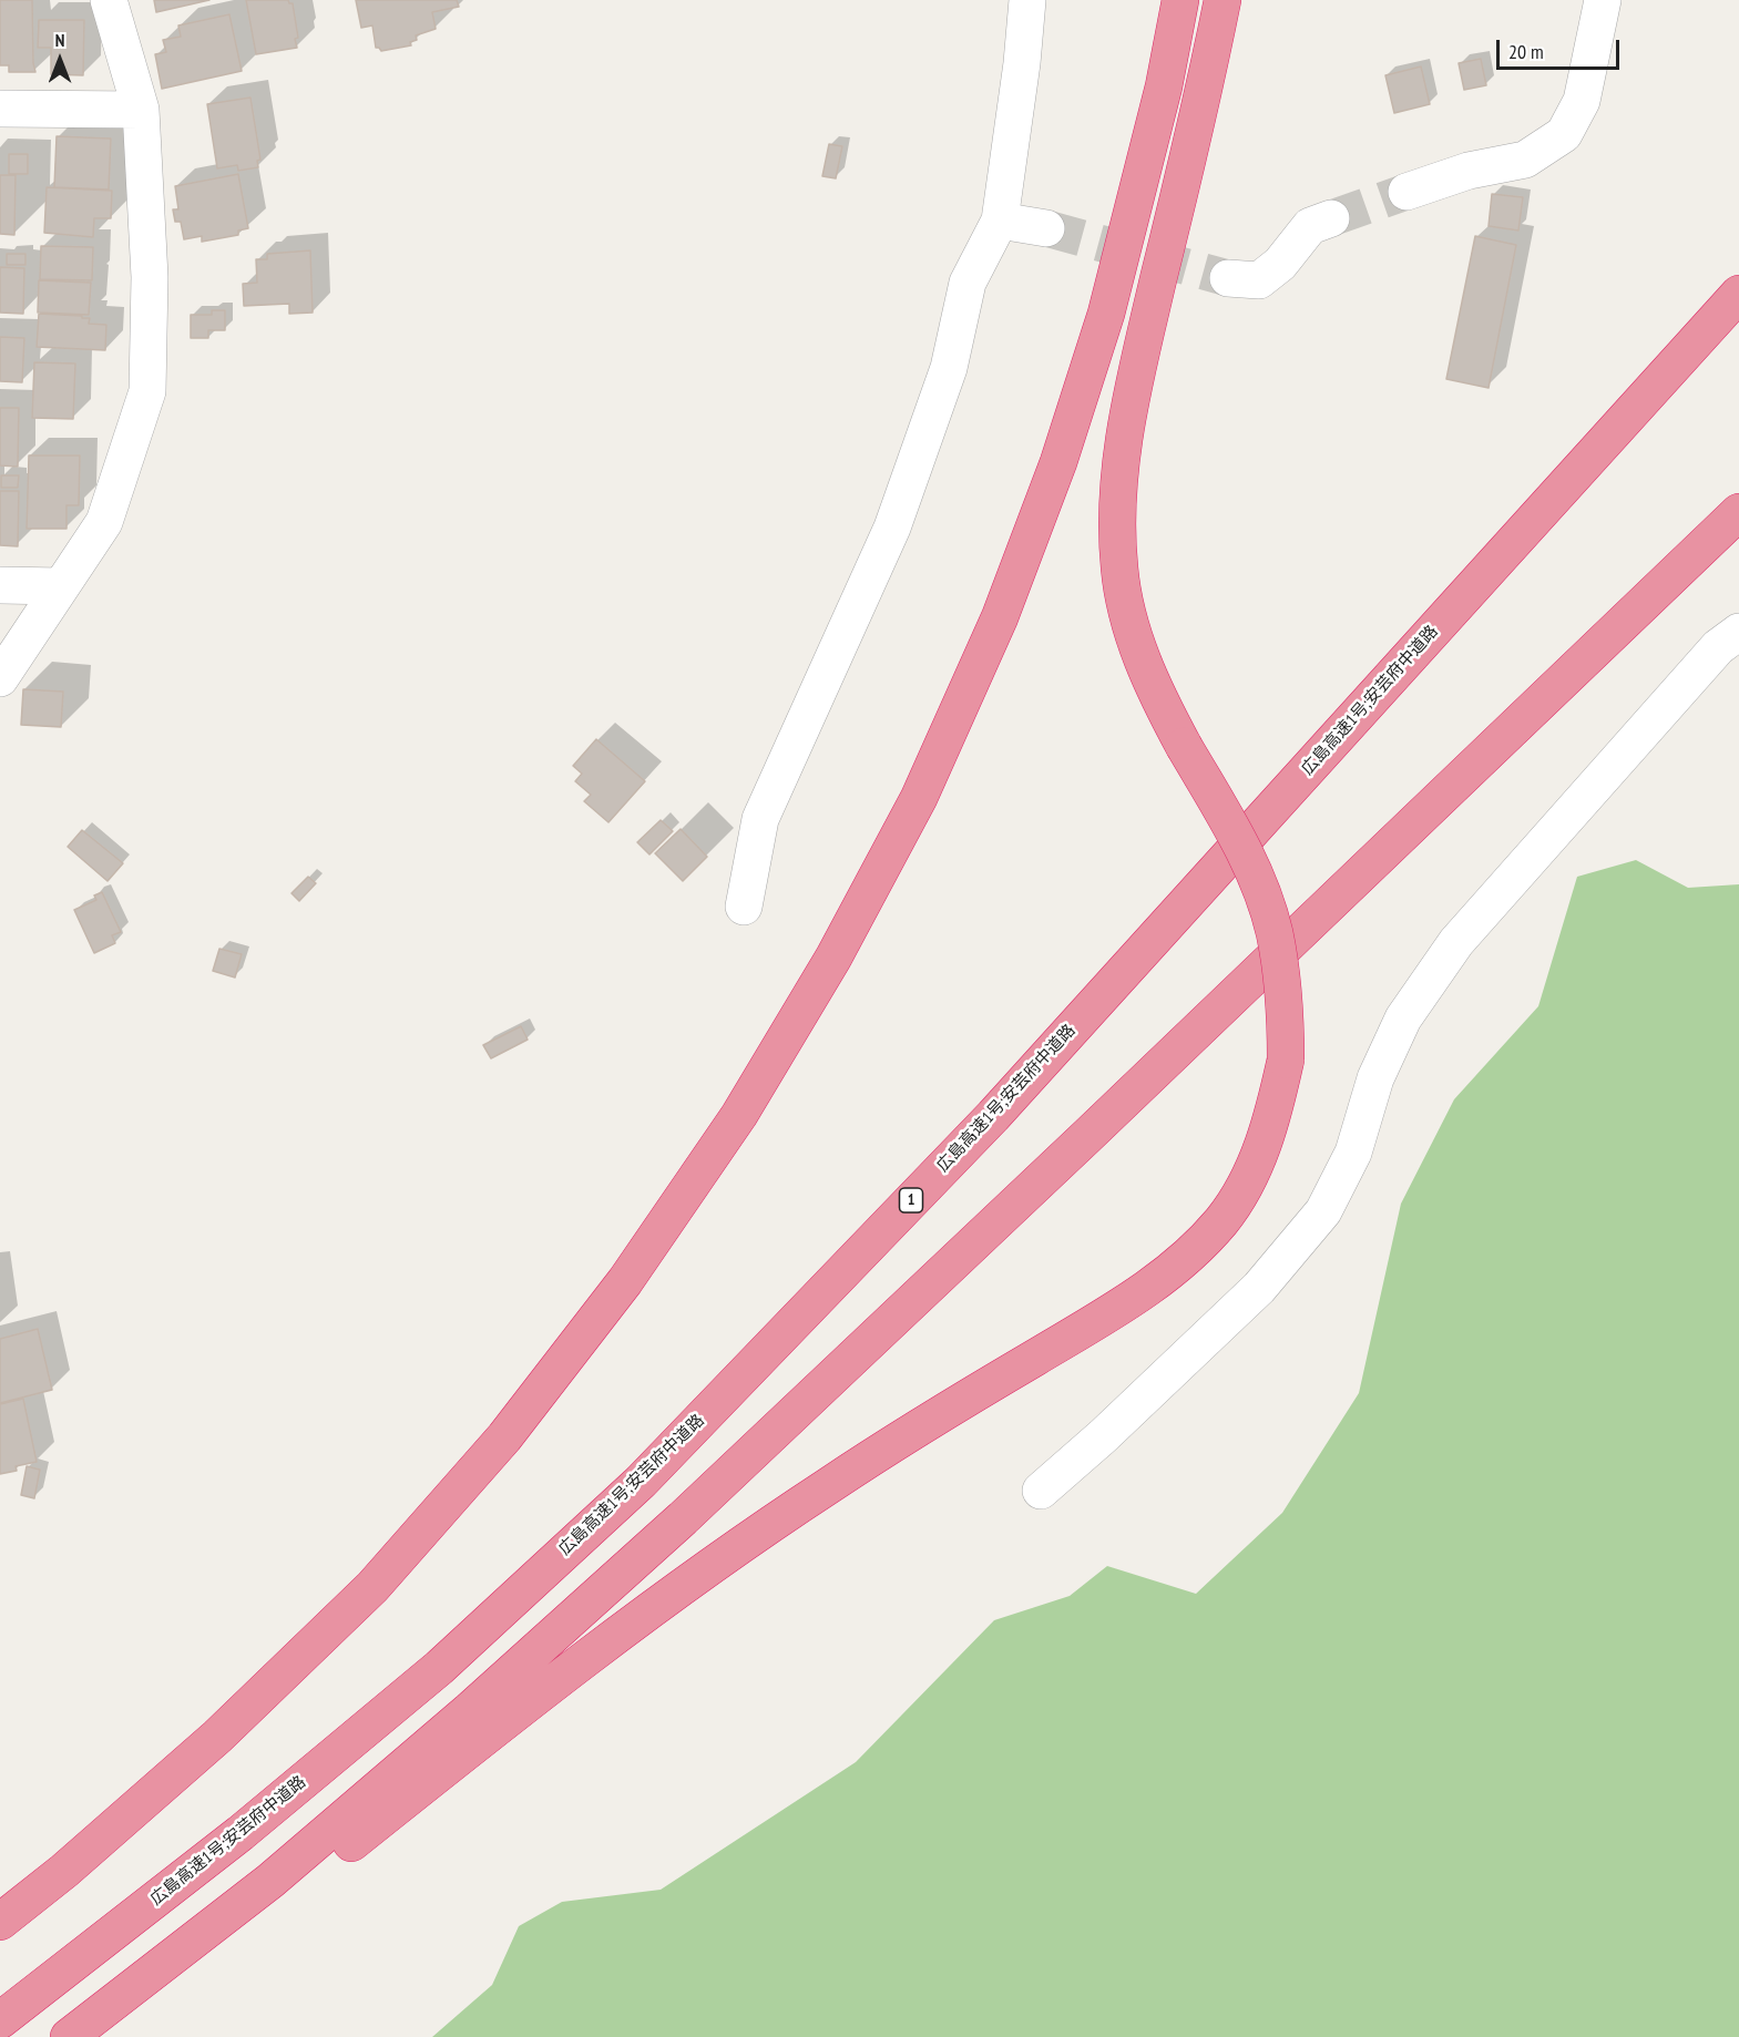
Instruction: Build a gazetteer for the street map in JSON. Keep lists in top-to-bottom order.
{
  "streets": {
    "highway": ["広島高速1号;安芸府中道路", "1"]
  },
  "scale_bar": "20 m",
  "north": "top"
}
